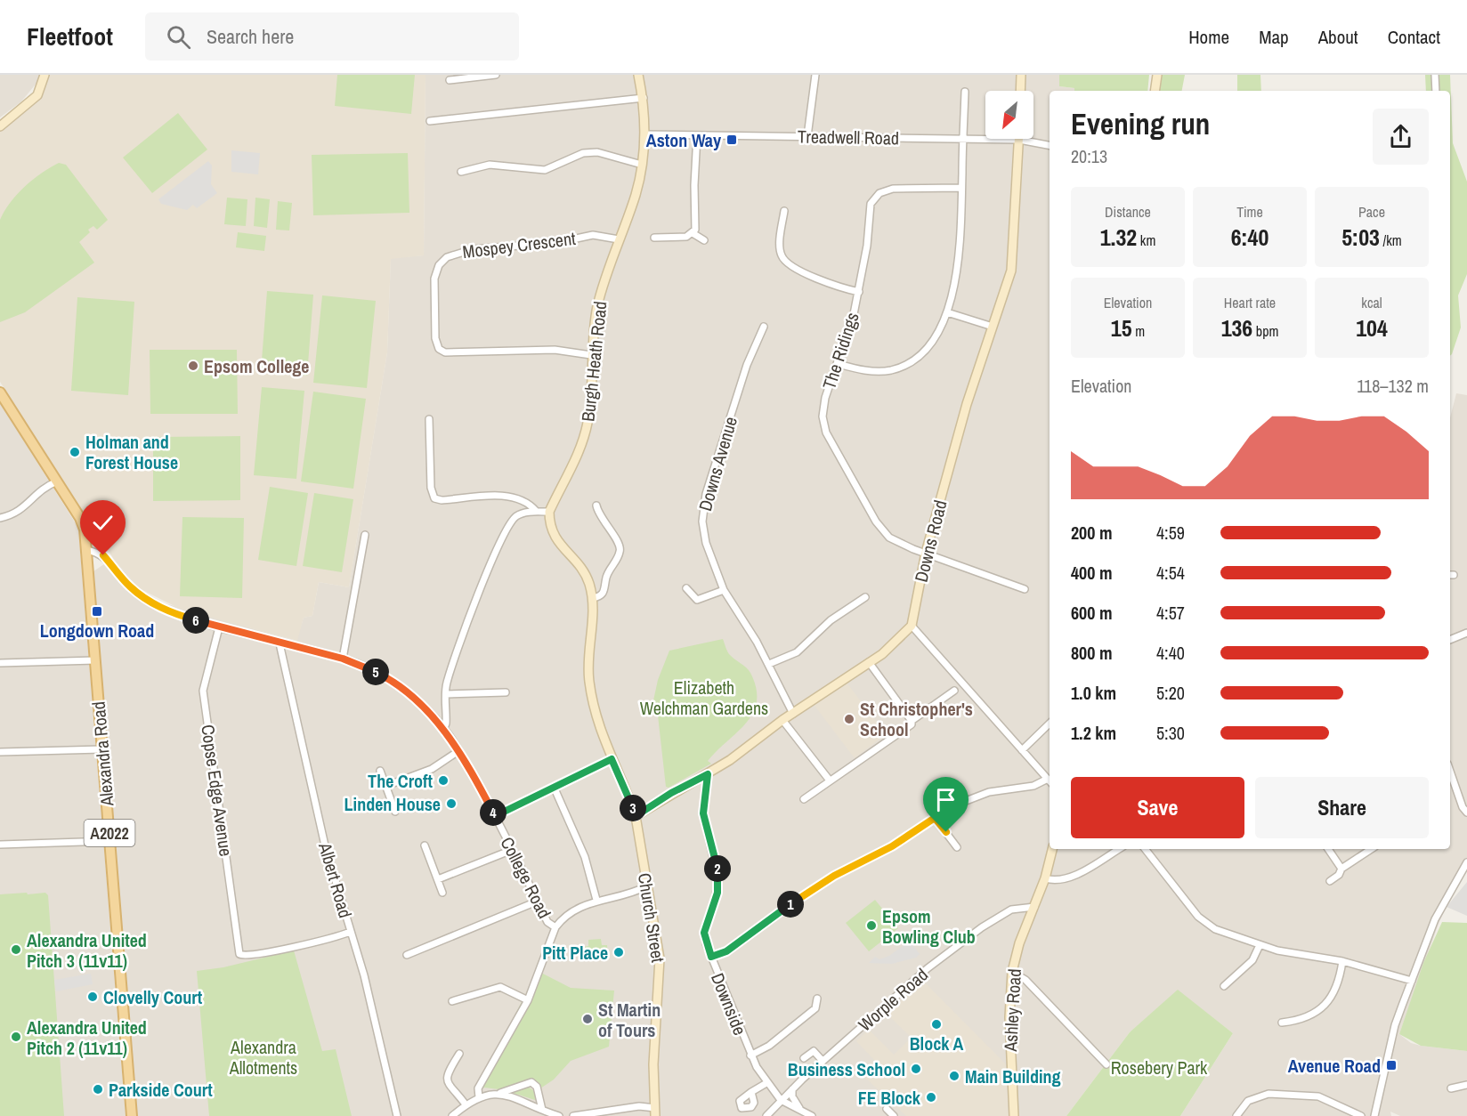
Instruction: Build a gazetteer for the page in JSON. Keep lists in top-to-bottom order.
{
  "streets": {
    "main road": [
      "Burgh Heath Road",
      "Downs Road",
      "Alexandra Road",
      "A2022",
      "Church Street",
      "Ashley Road"
    ],
    "street": [
      "Treadwell Road",
      "Mospey Crescent",
      "The Ridings",
      "Downs Avenue",
      "Copse Edge Avenue",
      "College Road",
      "Albert Road",
      "Worple Road",
      "Downside"
    ]
  },
  "crossings": [
    ["Treadwell Road", "Burgh Heath Road"],
    ["Treadwell Road", "Downs Road"],
    ["Mospey Crescent", "Burgh Heath Road"],
    ["The Ridings", "Downs Road"],
    ["Alexandra Road", "A2022"],
    ["Alexandra Road", "College Road"],
    ["Copse Edge Avenue", "College Road"],
    ["Copse Edge Avenue", "Albert Road"],
    ["A2022", "College Road"],
    ["College Road", "Albert Road"],
    ["Worple Road", "Downside"],
    ["Worple Road", "Ashley Road"]
  ],
  "parks": ["Elizabeth Welchman Gardens", "Alexandra Allotments", "Rosebery Park"],
  "places": {
    "transit": ["Aston Way", "Longdown Road", "Avenue Road"],
    "other": [
      "Epsom College",
      "Holman and Forest House",
      "St Christopher's School",
      "The Croft",
      "Linden House",
      "Epsom Bowling Club",
      "Alexandra United Pitch 3 (11v11)",
      "Pitt Place",
      "Clovelly Court",
      "St Martin of Tours",
      "Block A",
      "Alexandra United Pitch 2 (11v11)",
      "Business School",
      "Main Building",
      "Parkside Court",
      "FE Block"
    ]
  },
  "north": "bottom left",
  "page": {
    "header": "Fleetfoot",
    "search": "Search here",
    "nav": [
      "Home",
      "Map",
      "About",
      "Contact"
    ],
    "heading": ["Evening run", "20:13"],
    "stats": [
      ["Distance", "1.32 km"],
      ["Time", "6:40"],
      ["Pace", "5:03 /km"],
      ["Elevation", "15 m"],
      ["Heart rate", "136 bpm"],
      ["kcal", "104"]
    ],
    "chart": ["Elevation", "118–132 m"],
    "list": [
      {
        "name": "200 m",
        "note": "4:59"
      },
      {
        "name": "400 m",
        "note": "4:54"
      },
      {
        "name": "600 m",
        "note": "4:57"
      },
      {
        "name": "800 m",
        "note": "4:40"
      },
      {
        "name": "1.0 km",
        "note": "5:20"
      },
      {
        "name": "1.2 km",
        "note": "5:30"
      }
    ],
    "pins": [
      "6",
      "5",
      "3",
      "4",
      "2",
      "1"
    ],
    "buttons": ["Save", "Share"]
  }
}
